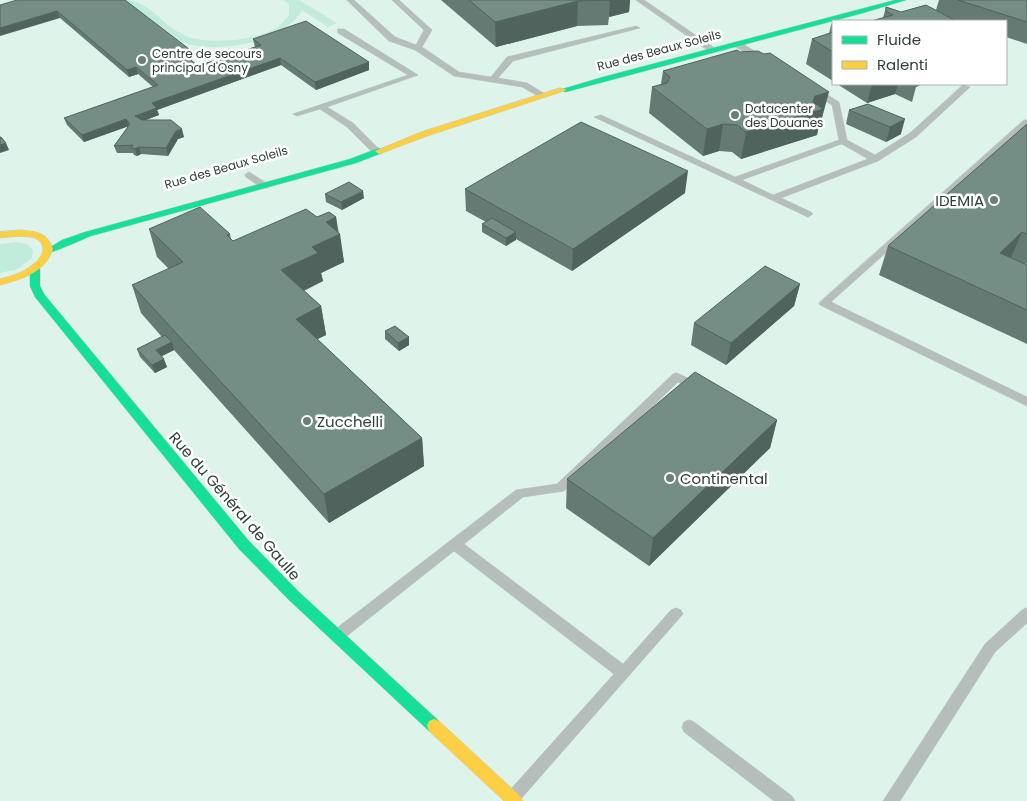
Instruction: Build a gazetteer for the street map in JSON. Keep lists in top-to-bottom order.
{
  "streets": {
    "main road": ["Rue des Beaux Soleils", "Rue du Général de Gaulle"]
  },
  "places": [
    "Centre de secours principal d'Osny",
    "Datacenter des Douanes",
    "IDEMIA",
    "Zucchelli",
    "Continental"
  ],
  "legend": ["Fluide", "Ralenti"]
}
